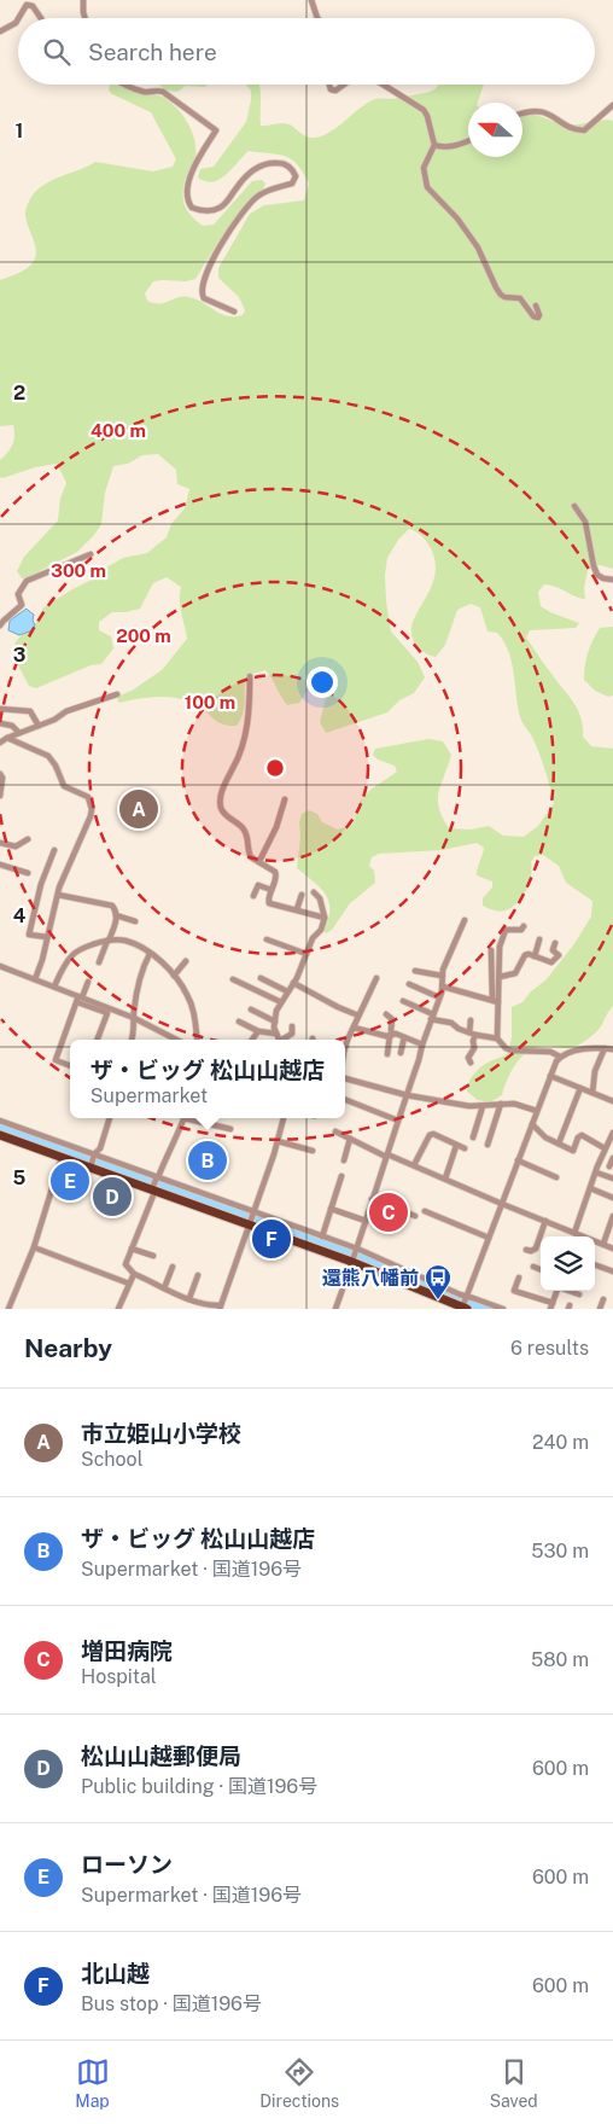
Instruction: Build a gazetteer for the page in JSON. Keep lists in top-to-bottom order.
{
  "places": {
    "bus stop": ["還熊八幡前"]
  },
  "north": "left",
  "page": {
    "search": "Search here",
    "pins": [
      "A",
      "B",
      "E",
      "D",
      "C",
      "F"
    ],
    "popup": ["ザ・ビッグ 松山山越店", "Supermarket"],
    "heading": ["Nearby", "6 results"],
    "list": [
      {
        "mark": "A",
        "name": "市立姫山小学校",
        "note": "School",
        "value": "240 m"
      },
      {
        "mark": "B",
        "name": "ザ・ビッグ 松山山越店",
        "note": "Supermarket · 国道196号",
        "value": "530 m"
      },
      {
        "mark": "C",
        "name": "増田病院",
        "note": "Hospital",
        "value": "580 m"
      },
      {
        "mark": "D",
        "name": "松山山越郵便局",
        "note": "Public building · 国道196号",
        "value": "600 m"
      },
      {
        "mark": "E",
        "name": "ローソン",
        "note": "Supermarket · 国道196号",
        "value": "600 m"
      },
      {
        "mark": "F",
        "name": "北山越",
        "note": "Bus stop · 国道196号",
        "value": "600 m"
      }
    ],
    "nav": ["Map", "Directions", "Saved"]
  },
  "grid": {
    "rows": [
      "1",
      "2",
      "3",
      "4",
      "5"
    ]
  },
  "rings": [
    "400 m",
    "300 m",
    "200 m",
    "100 m"
  ]
}
